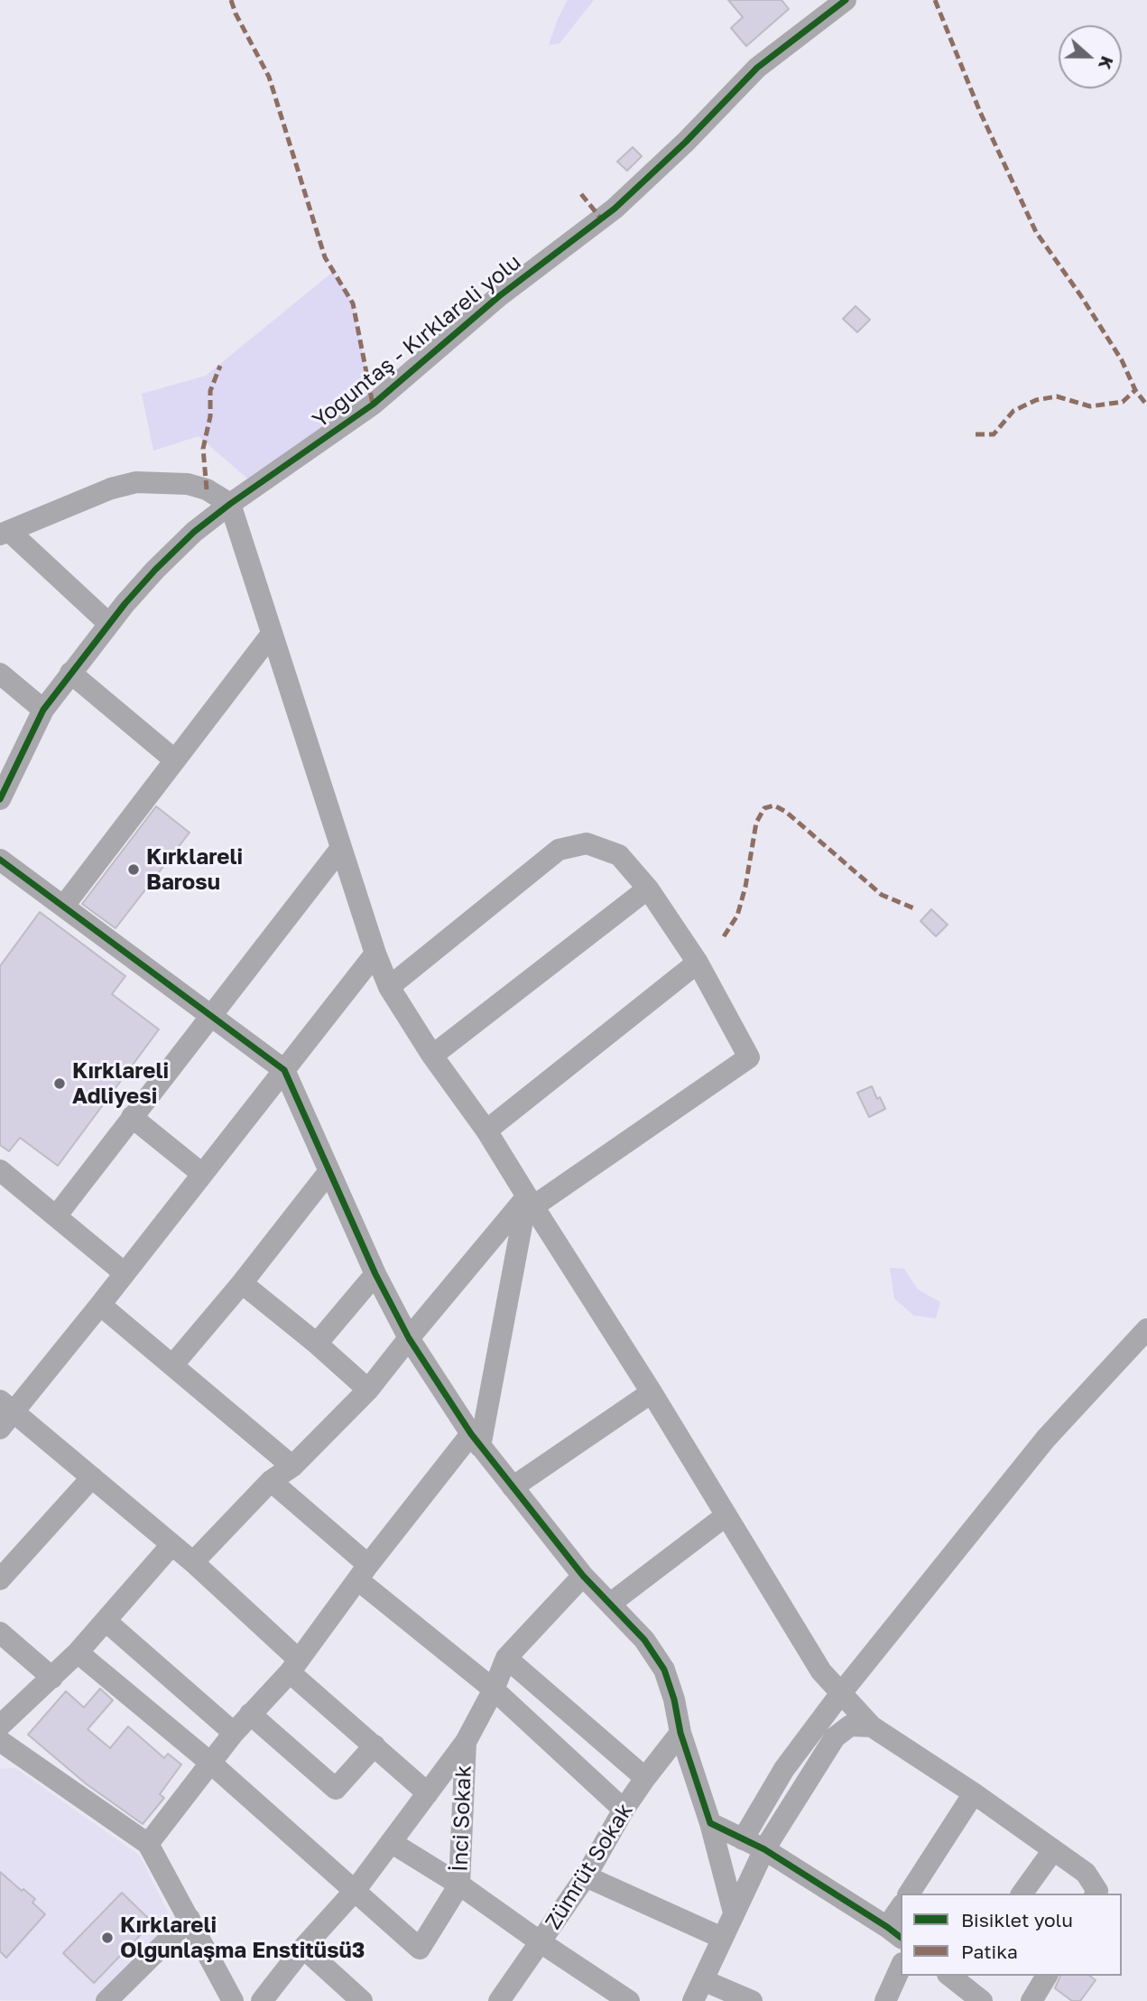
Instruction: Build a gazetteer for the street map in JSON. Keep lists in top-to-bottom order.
{
  "streets": {
    "street": ["Yoğuntaş - Kırklareli yolu", "İnci Sokak", "Zümrüt Sokak"]
  },
  "places": ["Kırklareli Barosu", "Kırklareli Adliyesi", "Kırklareli Olgunlaşma Enstitüsü3"],
  "legend": ["Bisiklet yolu", "Patika"],
  "north": "right"
}
